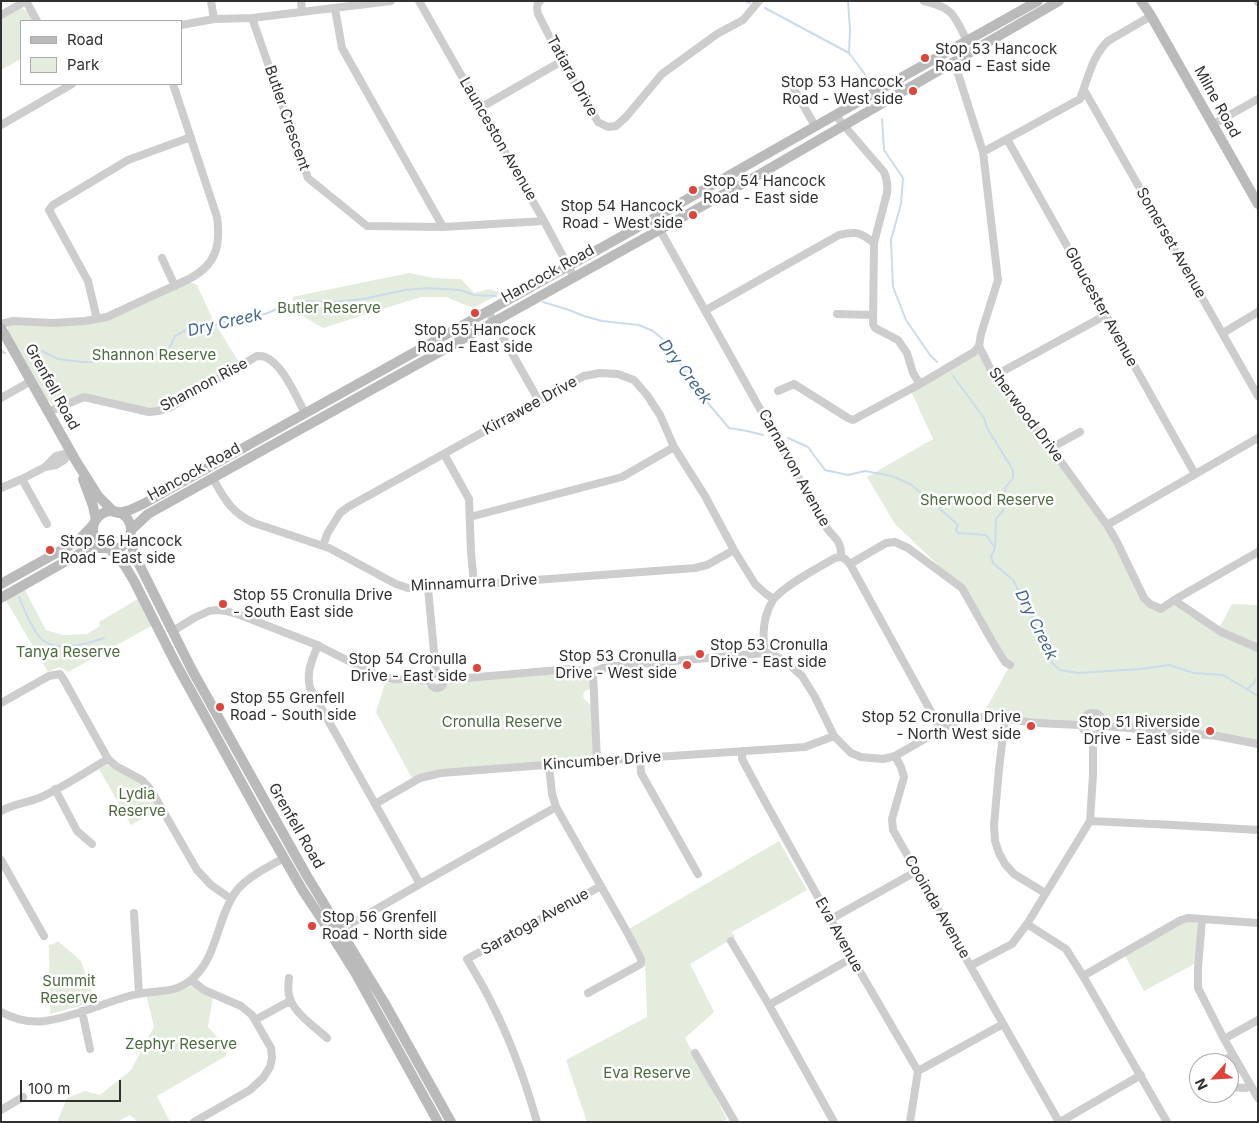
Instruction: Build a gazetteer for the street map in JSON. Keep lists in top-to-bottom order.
{
  "streets": {
    "main road": ["Milne Road", "Hancock Road", "Grenfell Road"],
    "street": [
      "Tatiara Drive",
      "Butler Crescent",
      "Launceston Avenue",
      "Somerset Avenue",
      "Gloucester Avenue",
      "Shannon Rise",
      "Kirrawee Drive",
      "Sherwood Drive",
      "Carnarvon Avenue",
      "Minnamurra Drive",
      "Kincumber Drive",
      "Cooinda Avenue",
      "Saratoga Avenue",
      "Eva Avenue"
    ]
  },
  "crossings": [
    ["Butler Crescent", "Launceston Avenue"],
    ["Launceston Avenue", "Hancock Road"],
    ["Hancock Road", "Shannon Rise"],
    ["Hancock Road", "Grenfell Road"],
    ["Hancock Road", "Carnarvon Avenue"],
    ["Hancock Road", "Minnamurra Drive"],
    ["Shannon Rise", "Grenfell Road"],
    ["Kirrawee Drive", "Minnamurra Drive"],
    ["Kincumber Drive", "Eva Avenue"]
  ],
  "water": ["Dry Creek"],
  "parks": [
    "Butler Reserve",
    "Shannon Reserve",
    "Sherwood Reserve",
    "Tanya Reserve",
    "Cronulla Reserve",
    "Lydia Reserve",
    "Summit Reserve",
    "Zephyr Reserve",
    "Eva Reserve"
  ],
  "places": [
    "Stop 53 Hancock Road - East side",
    "Stop 53 Hancock Road - West side",
    "Stop 54 Hancock Road - East side",
    "Stop 54 Hancock Road - West side",
    "Stop 55 Hancock Road - East side",
    "Stop 56 Hancock Road - East side",
    "Stop 55 Cronulla Drive - South East side",
    "Stop 53 Cronulla Drive - East side",
    "Stop 53 Cronulla Drive - West side",
    "Stop 54 Cronulla Drive - East side",
    "Stop 55 Grenfell Road - South side",
    "Stop 52 Cronulla Drive - North West side",
    "Stop 51 Riverside Drive - East side",
    "Stop 56 Grenfell Road - North side"
  ],
  "legend": ["Road", "Park"],
  "scale_bar": "100 m",
  "north": "bottom left"
}
